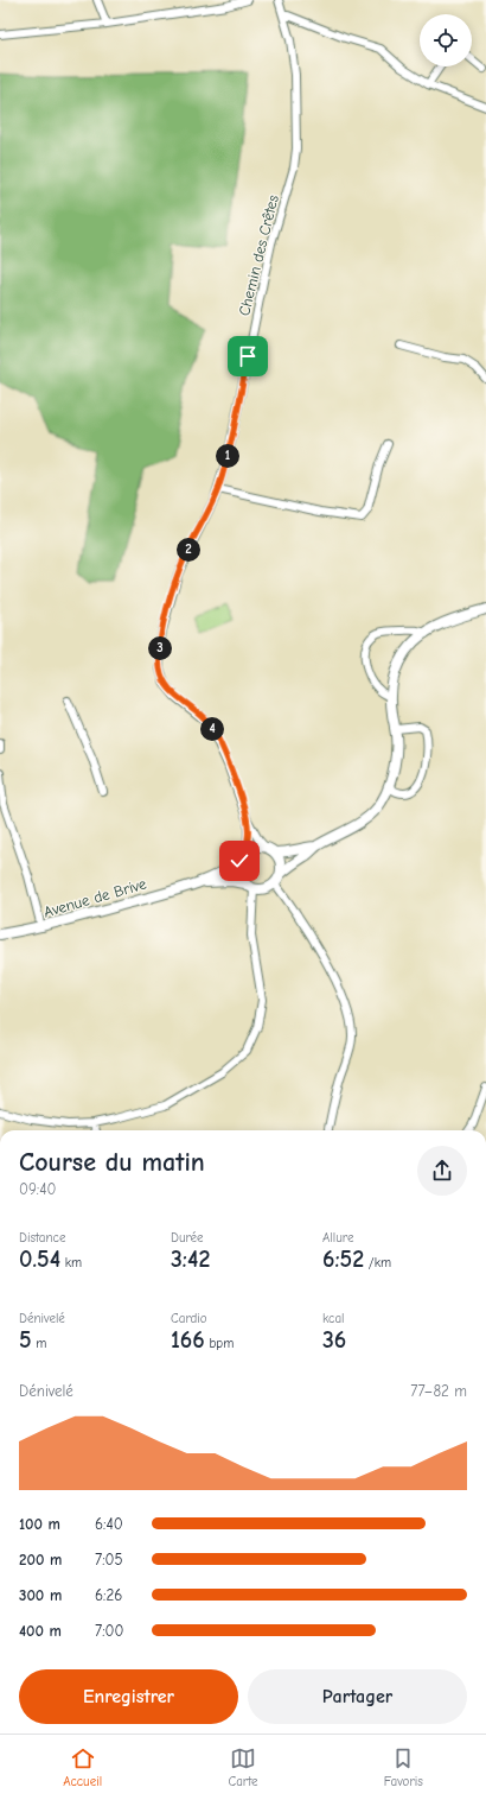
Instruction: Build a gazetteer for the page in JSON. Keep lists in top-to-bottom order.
{
  "streets": {
    "street": ["Chemin des Crêtes", "Avenue de Brive"]
  },
  "page": {
    "pins": [
      "1",
      "2",
      "3",
      "4"
    ],
    "heading": ["Course du matin", "09:40"],
    "stats": [
      ["Distance", "0.54 km"],
      ["Durée", "3:42"],
      ["Allure", "6:52 /km"],
      ["Dénivelé", "5 m"],
      ["Cardio", "166 bpm"],
      ["kcal", "36"]
    ],
    "chart": ["Dénivelé", "77–82 m"],
    "list": [
      {
        "name": "100 m",
        "note": "6:40"
      },
      {
        "name": "200 m",
        "note": "7:05"
      },
      {
        "name": "300 m",
        "note": "6:26"
      },
      {
        "name": "400 m",
        "note": "7:00"
      }
    ],
    "buttons": ["Enregistrer", "Partager"],
    "tabs": ["Accueil", "Carte", "Favoris"]
  }
}
